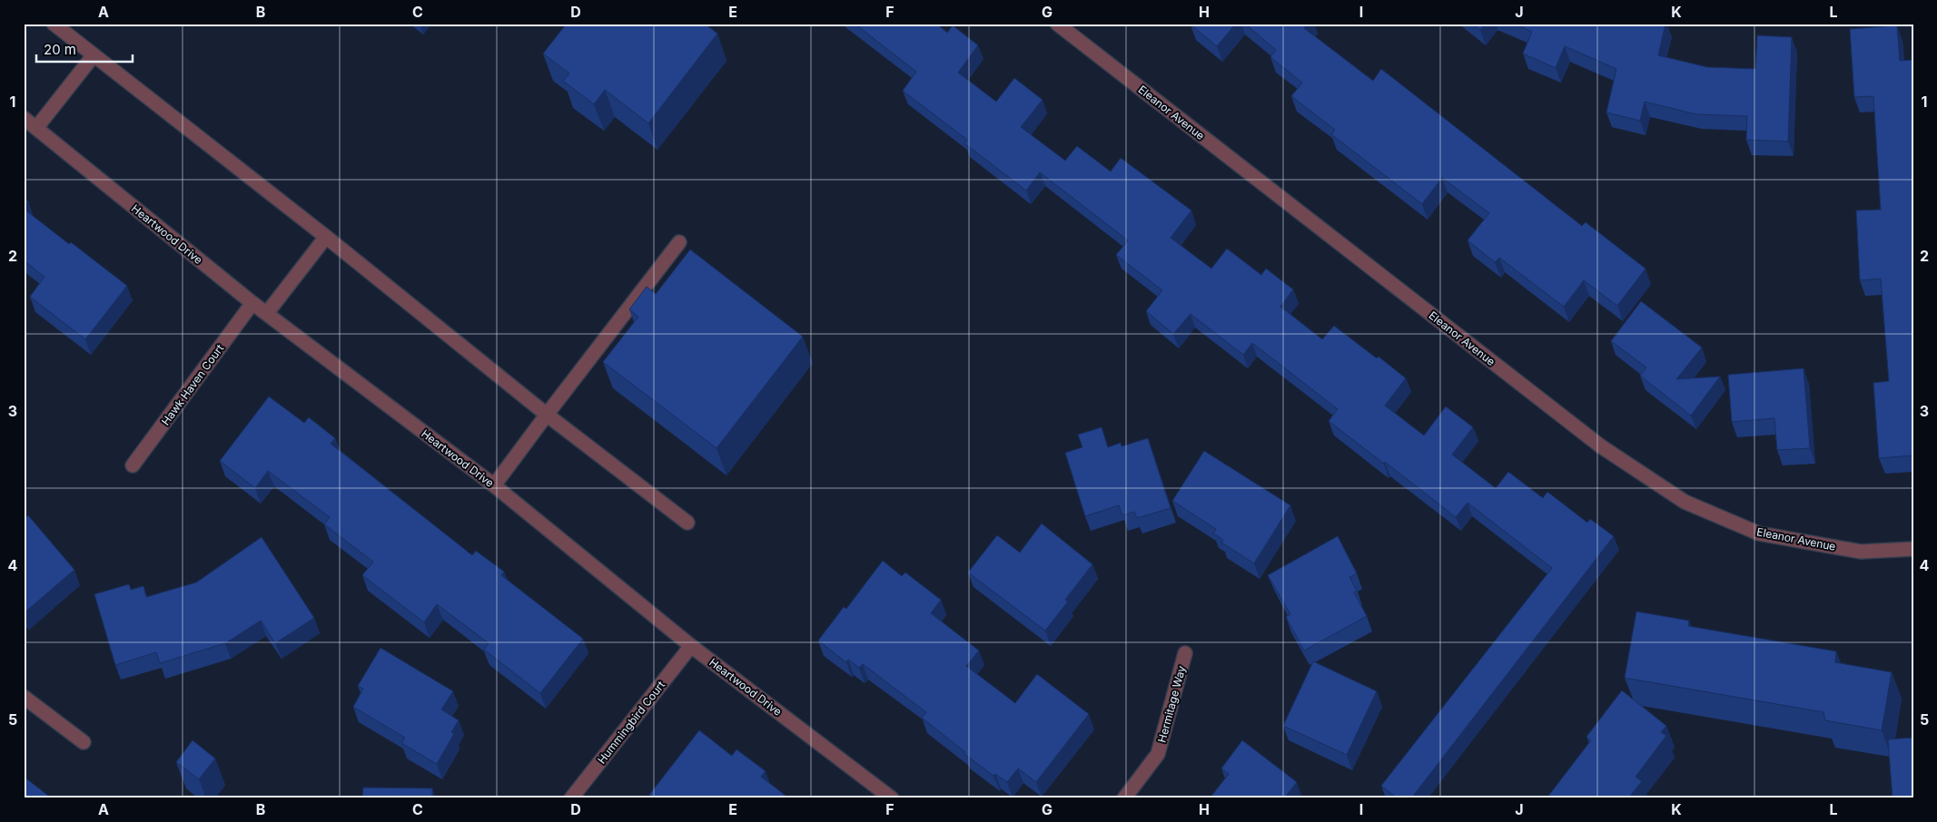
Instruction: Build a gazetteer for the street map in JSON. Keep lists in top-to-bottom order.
{
  "streets": {
    "street": [
      "Eleanor Avenue",
      "Heartwood Drive",
      "Hawk Haven Court",
      "Hermitage Way",
      "Hummingbird Court"
    ]
  },
  "crossings": [
    ["Heartwood Drive", "Hawk Haven Court"],
    ["Heartwood Drive", "Hummingbird Court"]
  ],
  "scale_bar": "20 m",
  "grid": {
    "columns": [
      "A",
      "B",
      "C",
      "D",
      "E",
      "F",
      "G",
      "H",
      "I",
      "J",
      "K",
      "L"
    ],
    "rows": [
      "1",
      "2",
      "3",
      "4",
      "5"
    ]
  }
}
